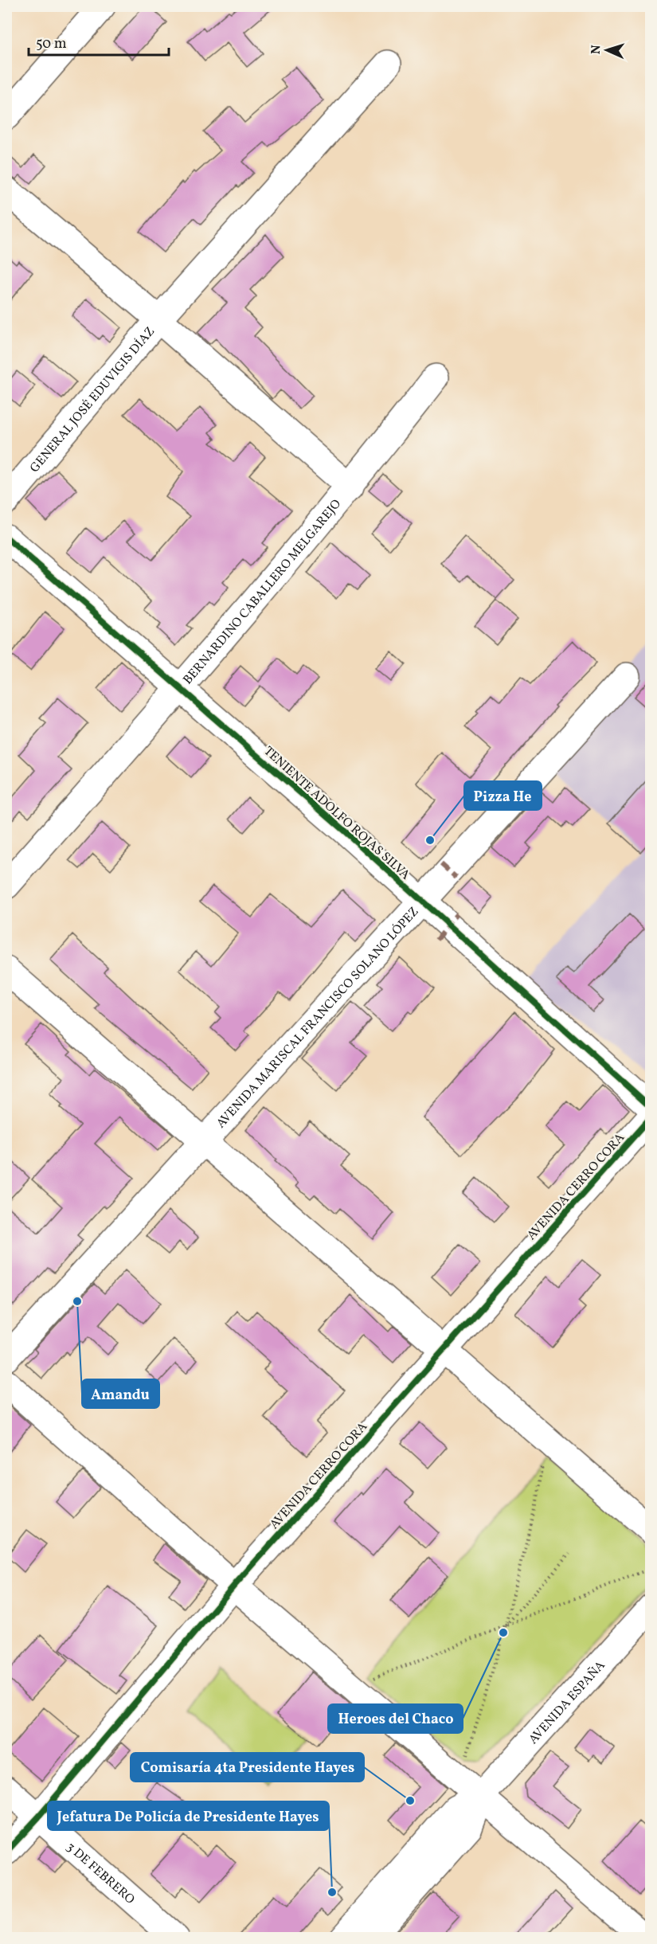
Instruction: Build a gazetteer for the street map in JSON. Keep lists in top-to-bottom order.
{
  "streets": {
    "street": [
      "GENERAL JOSÉ EDUVIGIS DÍAZ",
      "BERNARDINO CABALLERO MELGAREJO",
      "TENIENTE ADOLFO ROJAS SILVA",
      "AVENIDA MARISCAL FRANCISCO SOLANO LÓPEZ",
      "AVENIDA CERRO CORA",
      "AVENIDA ESPAÑA",
      "3 DE FEBRERO"
    ]
  },
  "crossings": [
    ["BERNARDINO CABALLERO MELGAREJO", "TENIENTE ADOLFO ROJAS SILVA"],
    ["TENIENTE ADOLFO ROJAS SILVA", "AVENIDA MARISCAL FRANCISCO SOLANO LÓPEZ"],
    ["AVENIDA CERRO CORA", "3 DE FEBRERO"]
  ],
  "places": [
    "Pizza He",
    "Amandu",
    "Heroes del Chaco",
    "Comisaría 4ta Presidente Hayes",
    "Jefatura De Policía de Presidente Hayes"
  ],
  "scale_bar": "50 m",
  "north": "left"
}
